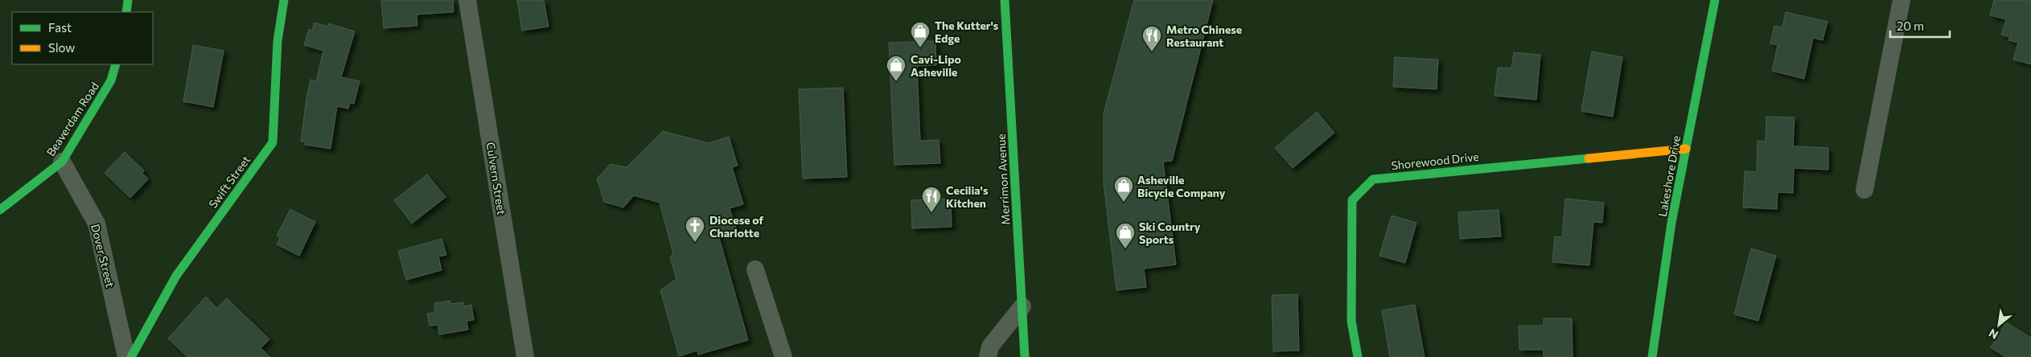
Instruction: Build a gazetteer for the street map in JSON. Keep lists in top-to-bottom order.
{
  "streets": {
    "street": [
      "Beaverdam Road",
      "Shorewood Drive",
      "Lakeshore Drive",
      "Culvern Street",
      "Merrimon Avenue",
      "Swift Street",
      "Dover Street"
    ]
  },
  "crossings": [
    ["Beaverdam Road", "Dover Street"],
    ["Shorewood Drive", "Lakeshore Drive"]
  ],
  "places": {
    "shop": [
      "The Kutter's Edge",
      "Cavi-Lipo Asheville",
      "Asheville Bicycle Company",
      "Ski Country Sports"
    ],
    "restaurant": ["Metro Chinese Restaurant", "Cecilia's Kitchen"],
    "church": ["Diocese of Charlotte"]
  },
  "legend": ["Fast", "Slow"],
  "scale_bar": "20 m",
  "north": "bottom left"
}
